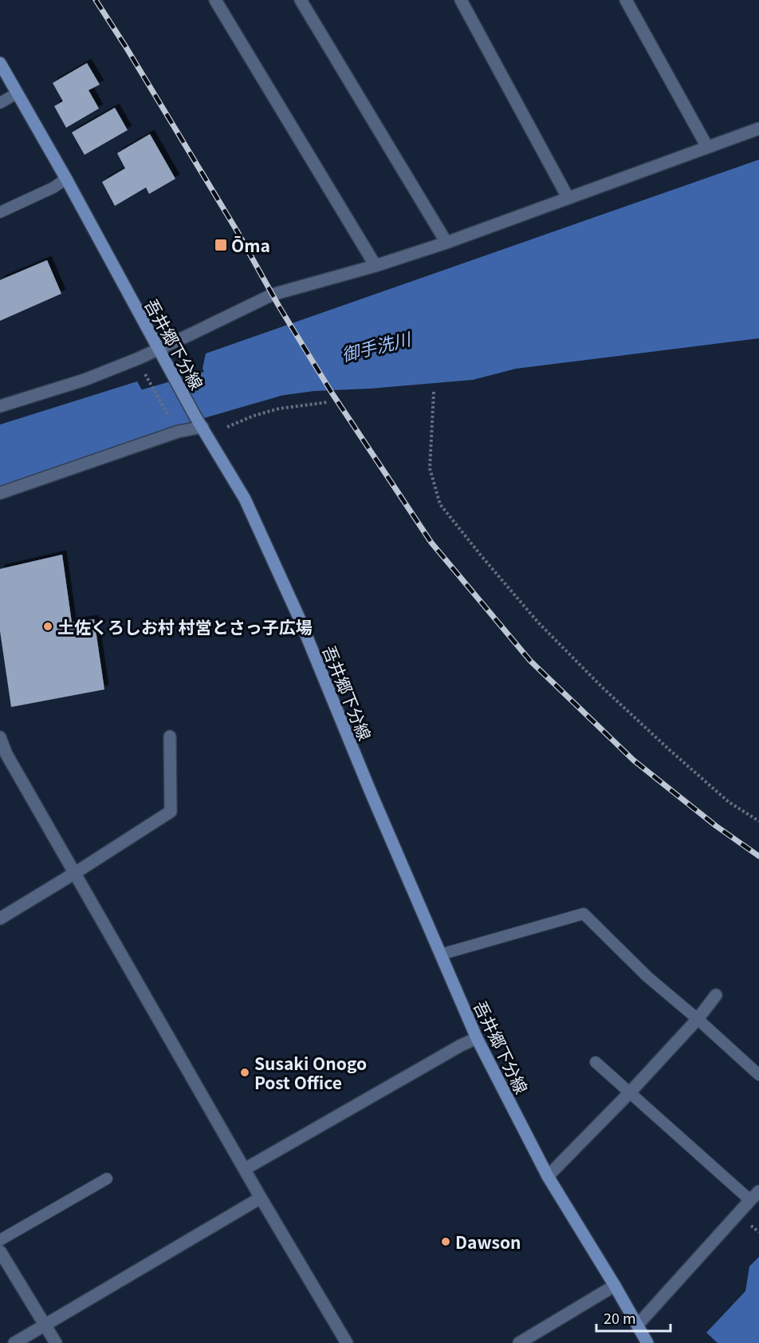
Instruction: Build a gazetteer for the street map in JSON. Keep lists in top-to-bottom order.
{
  "streets": {
    "main road": ["吾井郷下分線"]
  },
  "water": ["御手洗川"],
  "places": {
    "transit": ["Ōma"],
    "other": ["土佐くろしお村 村営とさっ子広場", "Susaki Onogo Post Office", "Dawson"]
  },
  "scale_bar": "20 m"
}
